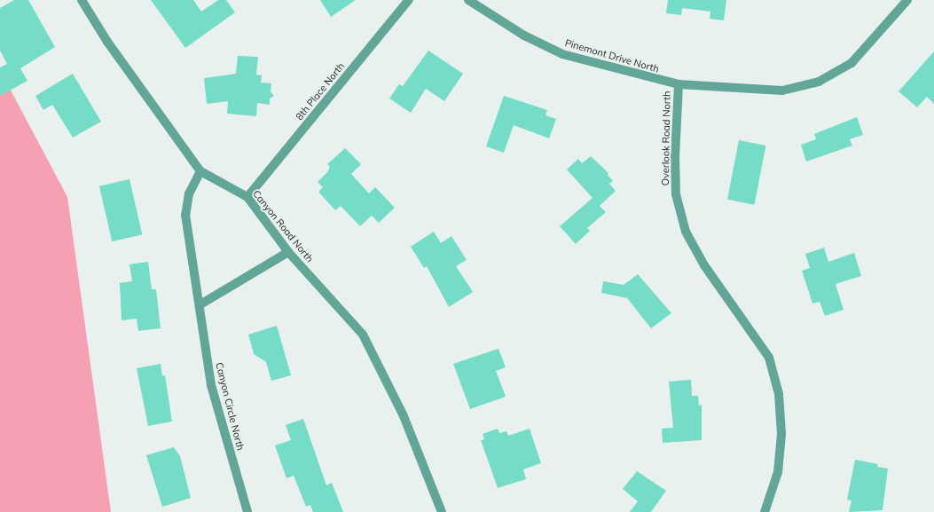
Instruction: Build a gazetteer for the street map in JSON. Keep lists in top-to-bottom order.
{
  "streets": {
    "street": [
      "Pinemont Drive North",
      "8th Place North",
      "Overlook Road North",
      "Canyon Road North",
      "Canyon Circle North"
    ]
  },
  "crossings": [
    ["Pinemont Drive North", "Overlook Road North"],
    ["8th Place North", "Canyon Road North"],
    ["Canyon Road North", "Canyon Circle North"]
  ]
}
